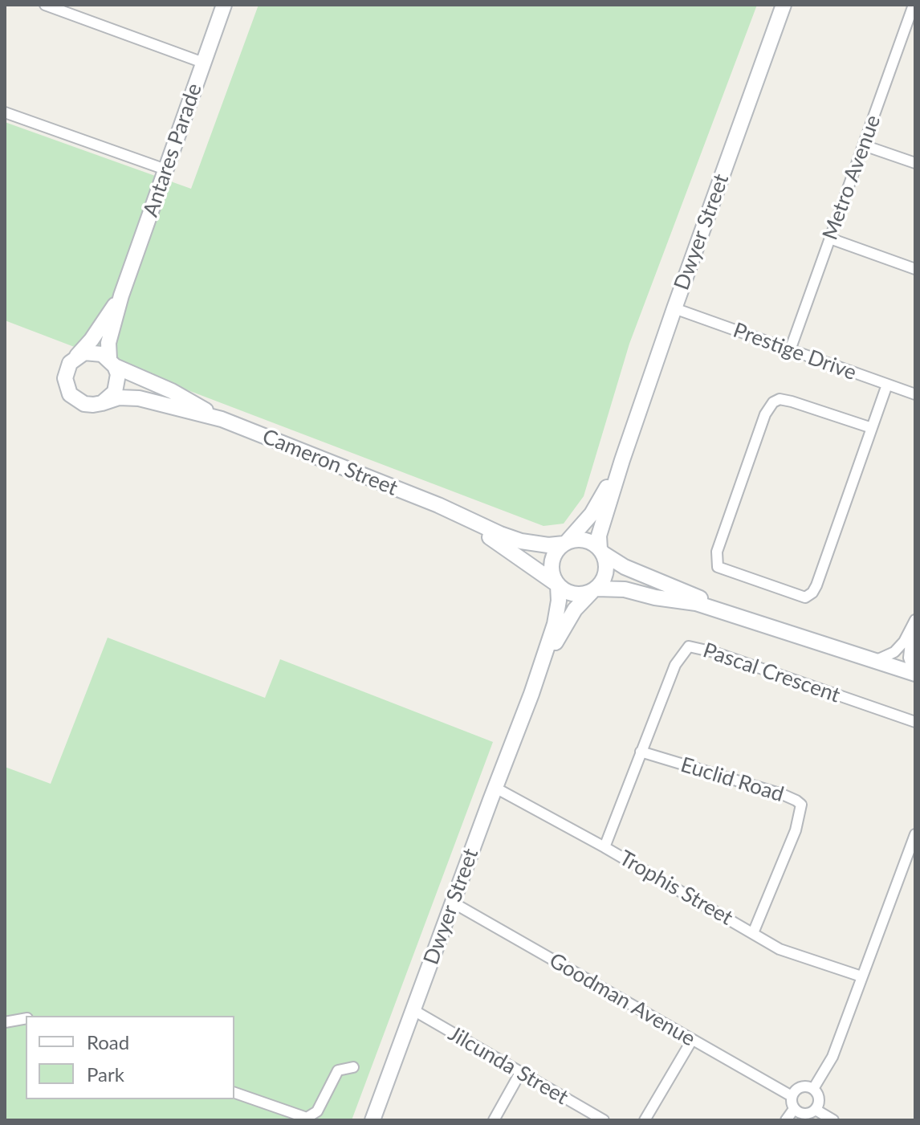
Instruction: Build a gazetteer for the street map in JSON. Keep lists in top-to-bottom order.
{
  "streets": {
    "street": [
      "Antares Parade",
      "Metro Avenue",
      "Dwyer Street",
      "Prestige Drive",
      "Cameron Street",
      "Pascal Crescent",
      "Euclid Road",
      "Trophis Street",
      "Goodman Avenue",
      "Jilcunda Street"
    ]
  },
  "crossings": [
    ["Antares Parade", "Cameron Street"],
    ["Metro Avenue", "Prestige Drive"],
    ["Dwyer Street", "Prestige Drive"],
    ["Dwyer Street", "Cameron Street"],
    ["Dwyer Street", "Trophis Street"],
    ["Dwyer Street", "Goodman Avenue"],
    ["Dwyer Street", "Jilcunda Street"],
    ["Pascal Crescent", "Euclid Road"],
    ["Pascal Crescent", "Trophis Street"],
    ["Euclid Road", "Trophis Street"]
  ],
  "legend": ["Road", "Park"]
}
